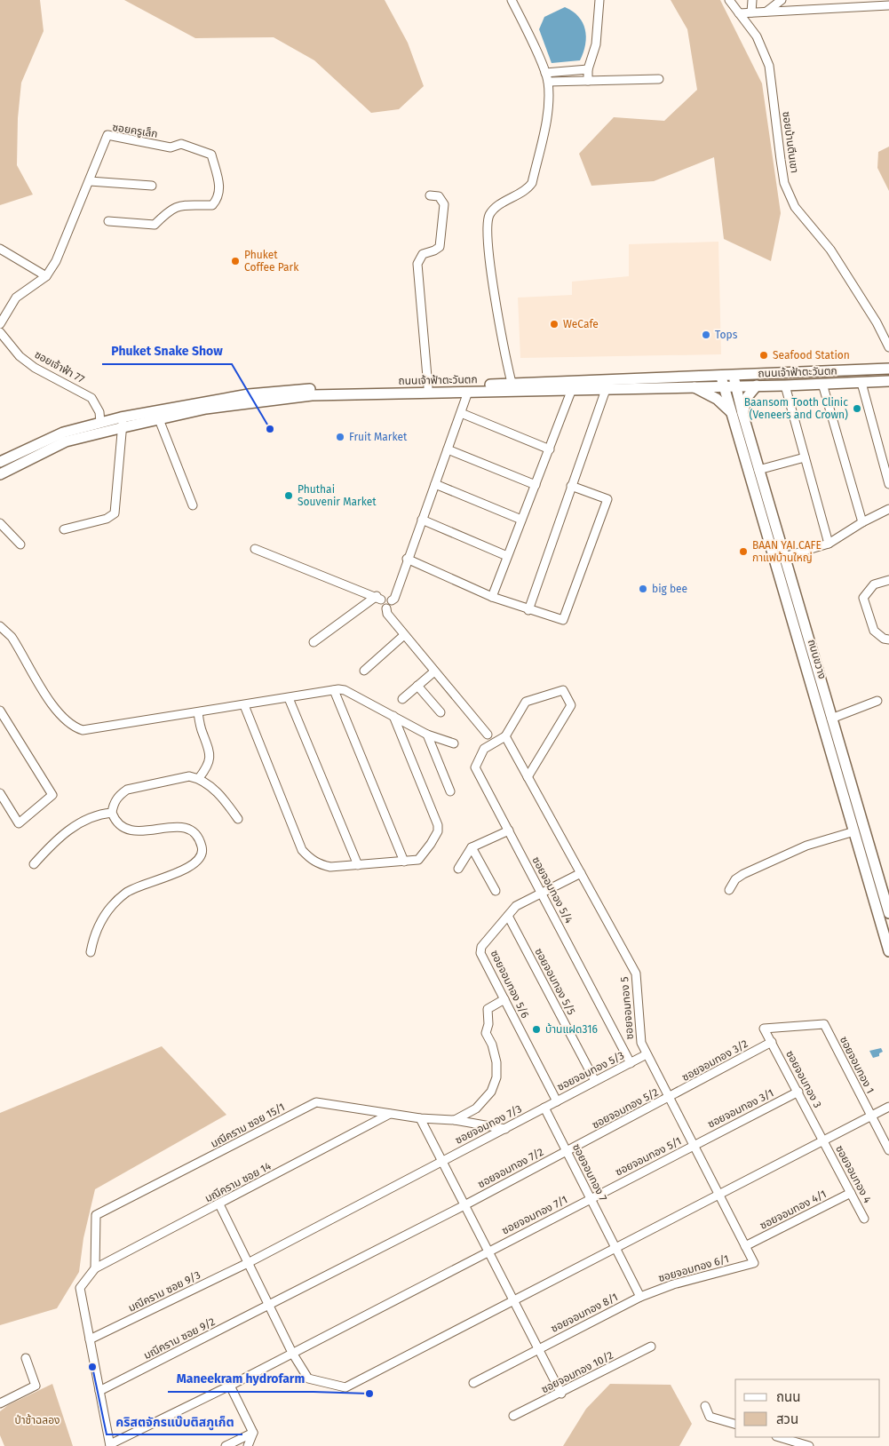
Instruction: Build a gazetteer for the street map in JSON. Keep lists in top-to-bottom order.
{
  "streets": {
    "main road": ["ถนนเจ้าฟ้าตะวันตก", "ถนนขวาง"],
    "street": [
      "ซอยครูเล็ก",
      "ซอยบ้านตีนเขา",
      "ซอยเจ้าฟ้า 77",
      "ซอยจอมทอง 5/4",
      "ซอยจอมทอง 5/5",
      "ซอยจอมทอง 5/6",
      "ซอยจอมทอง 5",
      "ซอยจอมทอง 3/2",
      "ซอยจอมทอง 1",
      "ซอยจอมทอง 5/3",
      "ซอยจอมทอง 3",
      "ซอยจอมทอง 5/2",
      "ซอยจอมทอง 3/1",
      "ซอยจอมทอง 7/3",
      "มณีคราม ซอย 15/1",
      "ซอยจอมทอง 5/1",
      "ซอยจอมทอง 7/2",
      "ซอยจอมทอง 7",
      "ซอยจอมทอง 4",
      "มณีคราม ซอย 14",
      "ซอยจอมทอง 4/1",
      "ซอยจอมทอง 7/1",
      "ซอยจอมทอง 6/1",
      "มณีคราม ซอย 9/3",
      "ซอยจอมทอง 8/1",
      "มณีคราม ซอย 9/2",
      "ซอยจอมทอง 10/2"
    ]
  },
  "crossings": [
    ["ซอยเจ้าฟ้า 77", "ถนนเจ้าฟ้าตะวันตก"],
    ["ถนนเจ้าฟ้าตะวันตก", "ถนนขวาง"],
    ["ซอยจอมทอง 5/4", "ซอยจอมทอง 5"],
    ["ซอยจอมทอง 5/4", "ซอยจอมทอง 5/3"],
    ["ซอยจอมทอง 5/5", "ซอยจอมทอง 5/6"],
    ["ซอยจอมทอง 5/5", "ซอยจอมทอง 5/3"],
    ["ซอยจอมทอง 5/6", "ซอยจอมทอง 5/3"],
    ["ซอยจอมทอง 5", "ซอยจอมทอง 3/2"],
    ["ซอยจอมทอง 5", "ซอยจอมทอง 5/3"],
    ["ซอยจอมทอง 5", "ซอยจอมทอง 5/2"],
    ["ซอยจอมทอง 5", "ซอยจอมทอง 3/1"],
    ["ซอยจอมทอง 5", "ซอยจอมทอง 5/1"],
    ["ซอยจอมทอง 5", "ซอยจอมทอง 4/1"],
    ["ซอยจอมทอง 5", "ซอยจอมทอง 6/1"],
    ["ซอยจอมทอง 3/2", "ซอยจอมทอง 3"],
    ["ซอยจอมทอง 3/2", "ซอยจอมทอง 5/2"],
    ["ซอยจอมทอง 1", "ซอยจอมทอง 3"],
    ["ซอยจอมทอง 5/3", "ซอยจอมทอง 7/3"],
    ["ซอยจอมทอง 5/3", "ซอยจอมทอง 7"],
    ["ซอยจอมทอง 3", "ซอยจอมทอง 3/1"],
    ["ซอยจอมทอง 3", "ซอยจอมทอง 4"],
    ["ซอยจอมทอง 5/2", "ซอยจอมทอง 7/2"],
    ["ซอยจอมทอง 5/2", "ซอยจอมทอง 7"],
    ["ซอยจอมทอง 3/1", "ซอยจอมทอง 5/1"],
    ["ซอยจอมทอง 7/3", "มณีคราม ซอย 15/1"],
    ["ซอยจอมทอง 7/3", "ซอยจอมทอง 7"],
    ["ซอยจอมทอง 7/3", "มณีคราม ซอย 9/3"],
    ["มณีคราม ซอย 15/1", "มณีคราม ซอย 14"],
    ["ซอยจอมทอง 5/1", "ซอยจอมทอง 7"],
    ["ซอยจอมทอง 5/1", "ซอยจอมทอง 7/1"],
    ["ซอยจอมทอง 7/2", "ซอยจอมทอง 7"],
    ["ซอยจอมทอง 7/2", "มณีคราม ซอย 9/2"],
    ["ซอยจอมทอง 7", "ซอยจอมทอง 7/1"],
    ["ซอยจอมทอง 7", "ซอยจอมทอง 6/1"],
    ["ซอยจอมทอง 7", "ซอยจอมทอง 8/1"],
    ["ซอยจอมทอง 4", "ซอยจอมทอง 4/1"],
    ["ซอยจอมทอง 6/1", "ซอยจอมทอง 8/1"]
  ],
  "parks": ["ป่าช้าฉลอง"],
  "places": [
    "Phuket Coffee Park",
    "WeCafe",
    "Tops",
    "Seafood Station",
    "Baansom Tooth Clinic (Veneers and Crown)",
    "Phuket Snake Show",
    "Fruit Market",
    "Phuthai Souvenir Market",
    "BAAN YAI CAFE กาแฟบ้านใหญ่",
    "big bee",
    "บ้านแฝด316",
    "คริสตจักรแบ๊บติสภูเก็ต",
    "Maneekram hydrofarm"
  ],
  "legend": ["ถนน", "สวน"]
}
